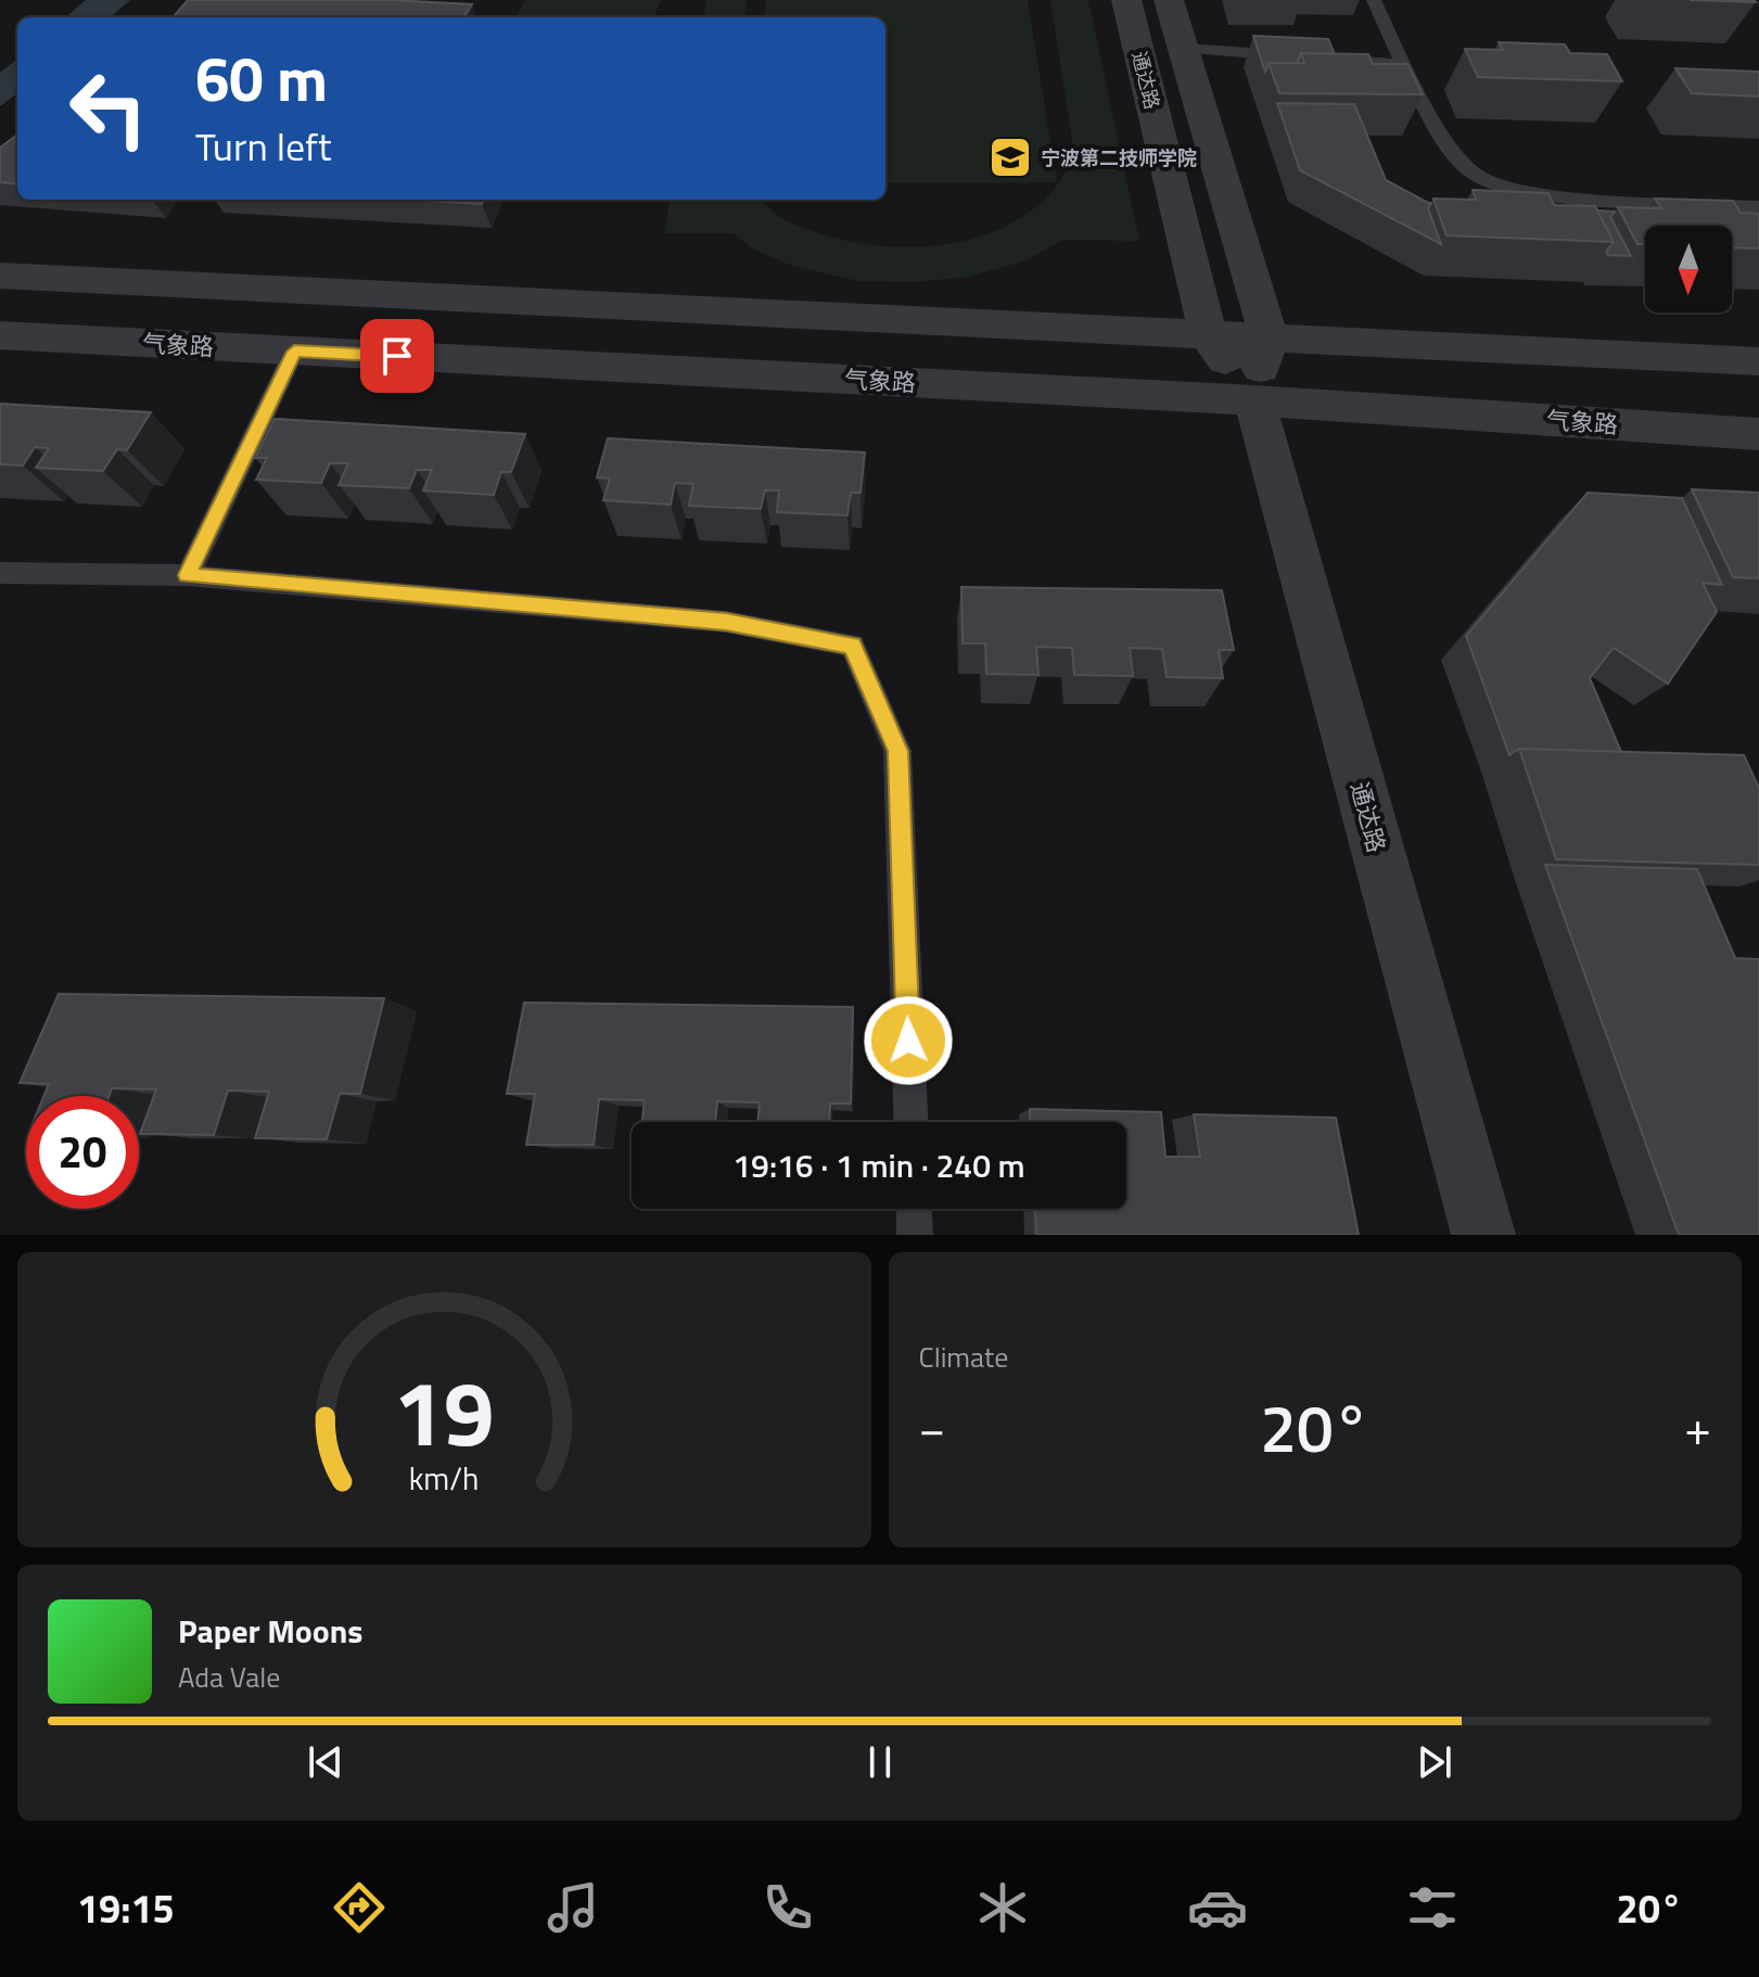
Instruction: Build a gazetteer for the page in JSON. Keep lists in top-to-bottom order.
{
  "streets": {
    "street": ["通达路", "气象路"]
  },
  "crossings": [
    ["通达路", "气象路"]
  ],
  "places": {
    "school or university": ["宁波第二技师学院"]
  },
  "north": "bottom",
  "page": {
    "turn": ["60 m", "Turn left"],
    "limit": "20",
    "trip": "19:16 · 1 min · 240 m",
    "tile": "Climate",
    "heat": ["−", "20°", "+"],
    "song": ["Paper Moons", "Ada Vale"],
    "tabs": ["19:15", "20°"],
    "gauge": ["19", "km/h"]
  }
}
